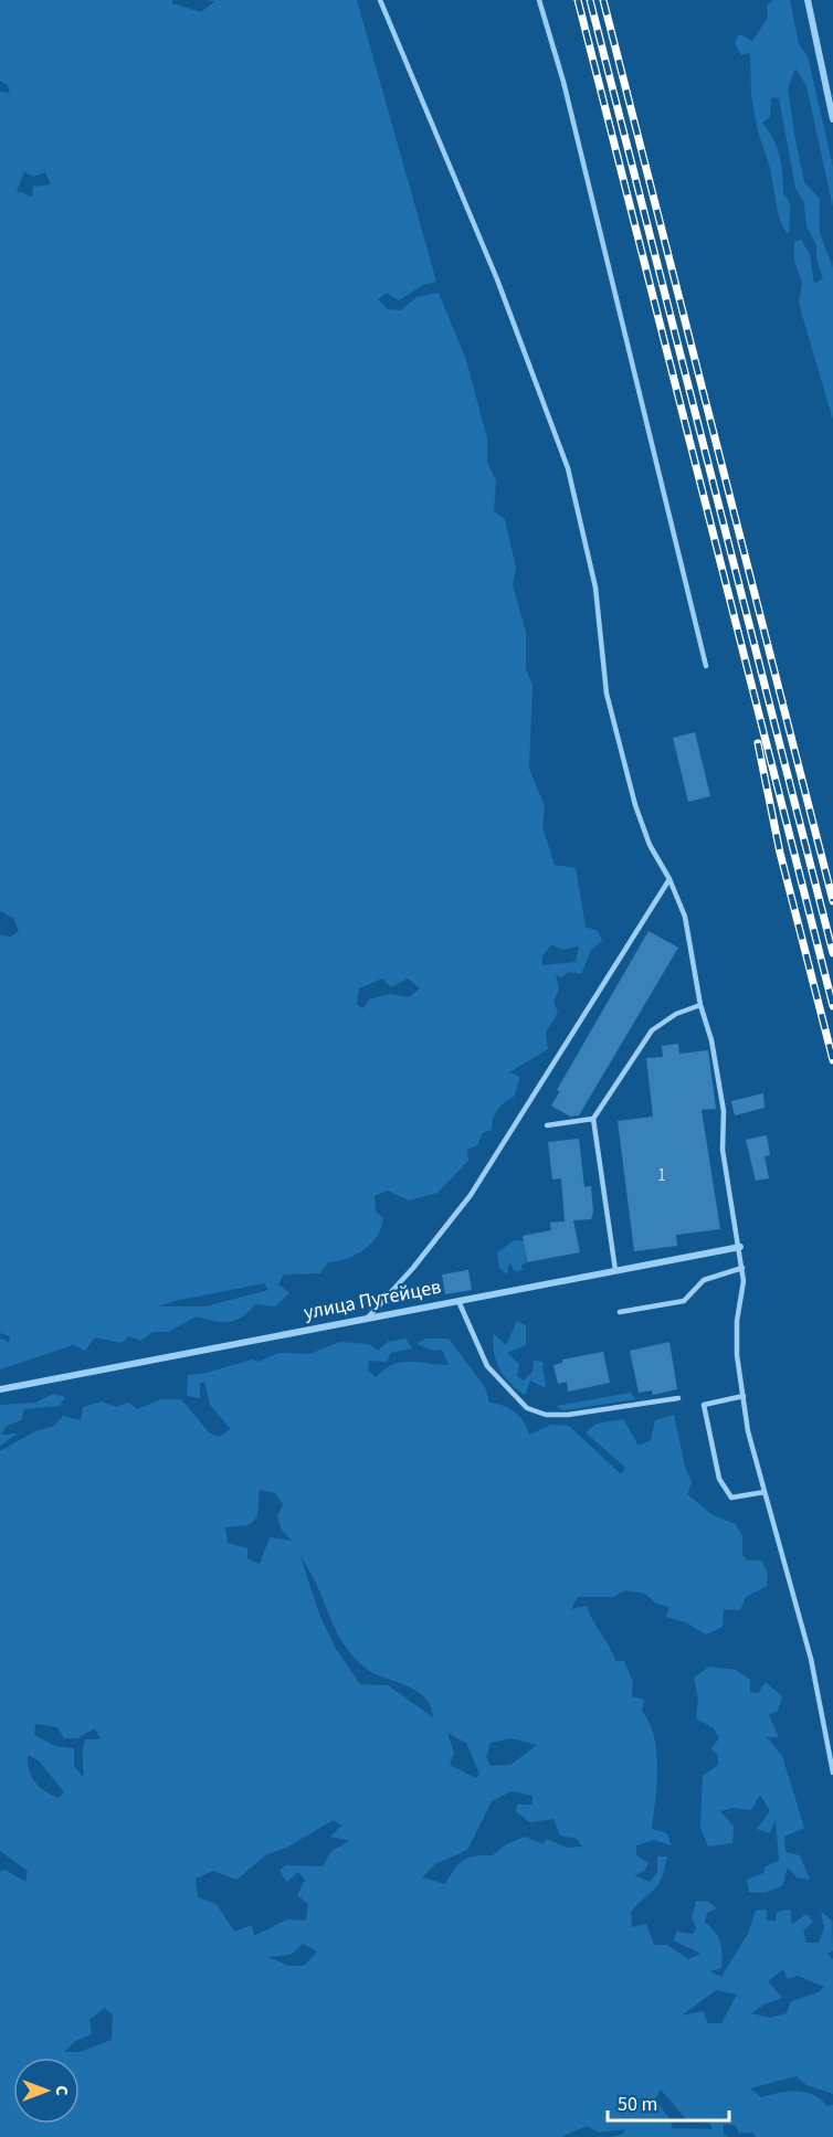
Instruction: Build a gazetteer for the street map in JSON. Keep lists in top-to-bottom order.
{
  "streets": {
    "street": ["улица Путейцев"]
  },
  "house_numbers": ["1"],
  "scale_bar": "50 m",
  "north": "right"
}
